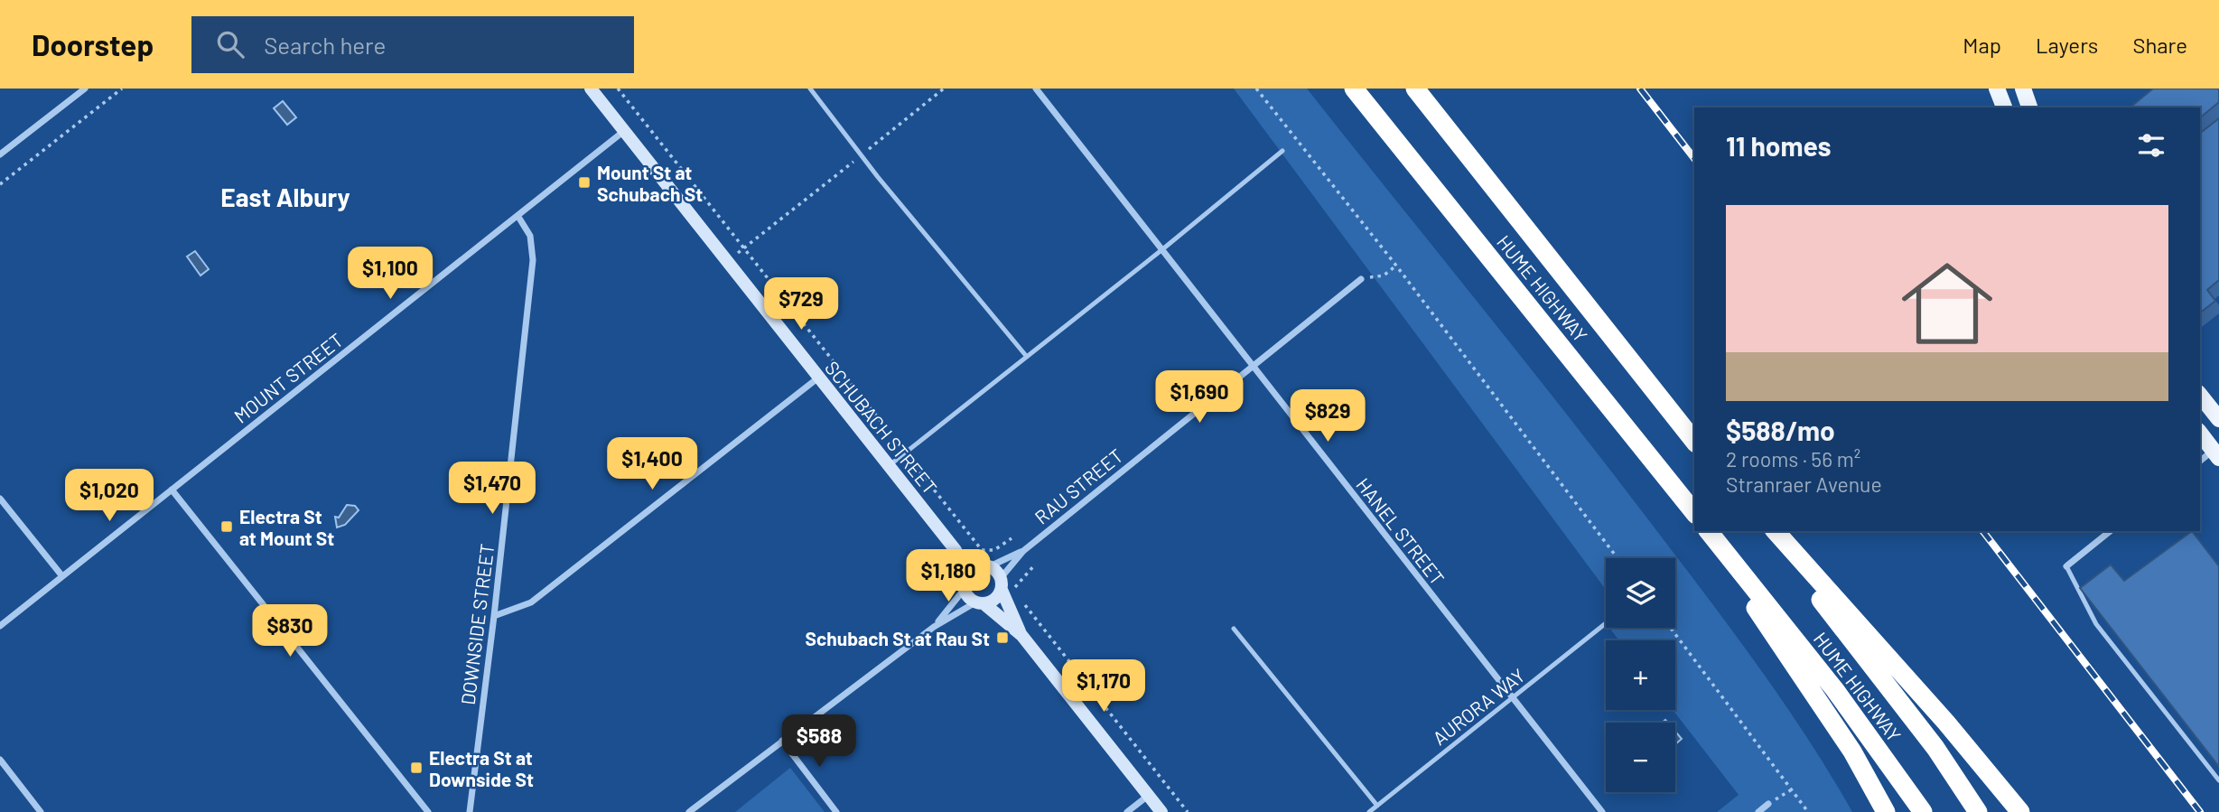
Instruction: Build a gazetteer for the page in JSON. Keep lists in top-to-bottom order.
{
  "streets": {
    "highway": ["HUME HIGHWAY"],
    "street": [
      "MOUNT STREET",
      "SCHUBACH STREET",
      "RAU STREET",
      "HANEL STREET",
      "DOWNSIDE STREET"
    ],
    "lane": ["AURORA WAY"]
  },
  "crossings": [
    ["MOUNT STREET", "SCHUBACH STREET"],
    ["MOUNT STREET", "DOWNSIDE STREET"],
    ["SCHUBACH STREET", "RAU STREET"],
    ["RAU STREET", "HANEL STREET"],
    ["HANEL STREET", "AURORA WAY"]
  ],
  "districts": ["East Albury"],
  "places": {
    "transit": [
      "Mount St at Schubach St",
      "Electra St at Mount St",
      "Schubach St at Rau St",
      "Electra St at Downside St"
    ]
  },
  "page": {
    "header": "Doorstep",
    "search": "Search here",
    "nav": ["Map", "Layers", "Share"],
    "heading": "11 homes",
    "list": [
      {
        "name": "$588/mo",
        "note": "2 rooms · 56 m² · Stranraer Avenue"
      }
    ],
    "price": [
      "$1,100",
      "$729",
      "$1,690",
      "$829",
      "$1,400",
      "$1,470",
      "$1,020",
      "$1,180",
      "$830",
      "$1,170",
      "$588"
    ],
    "map_buttons": ["+", "−"]
  }
}
